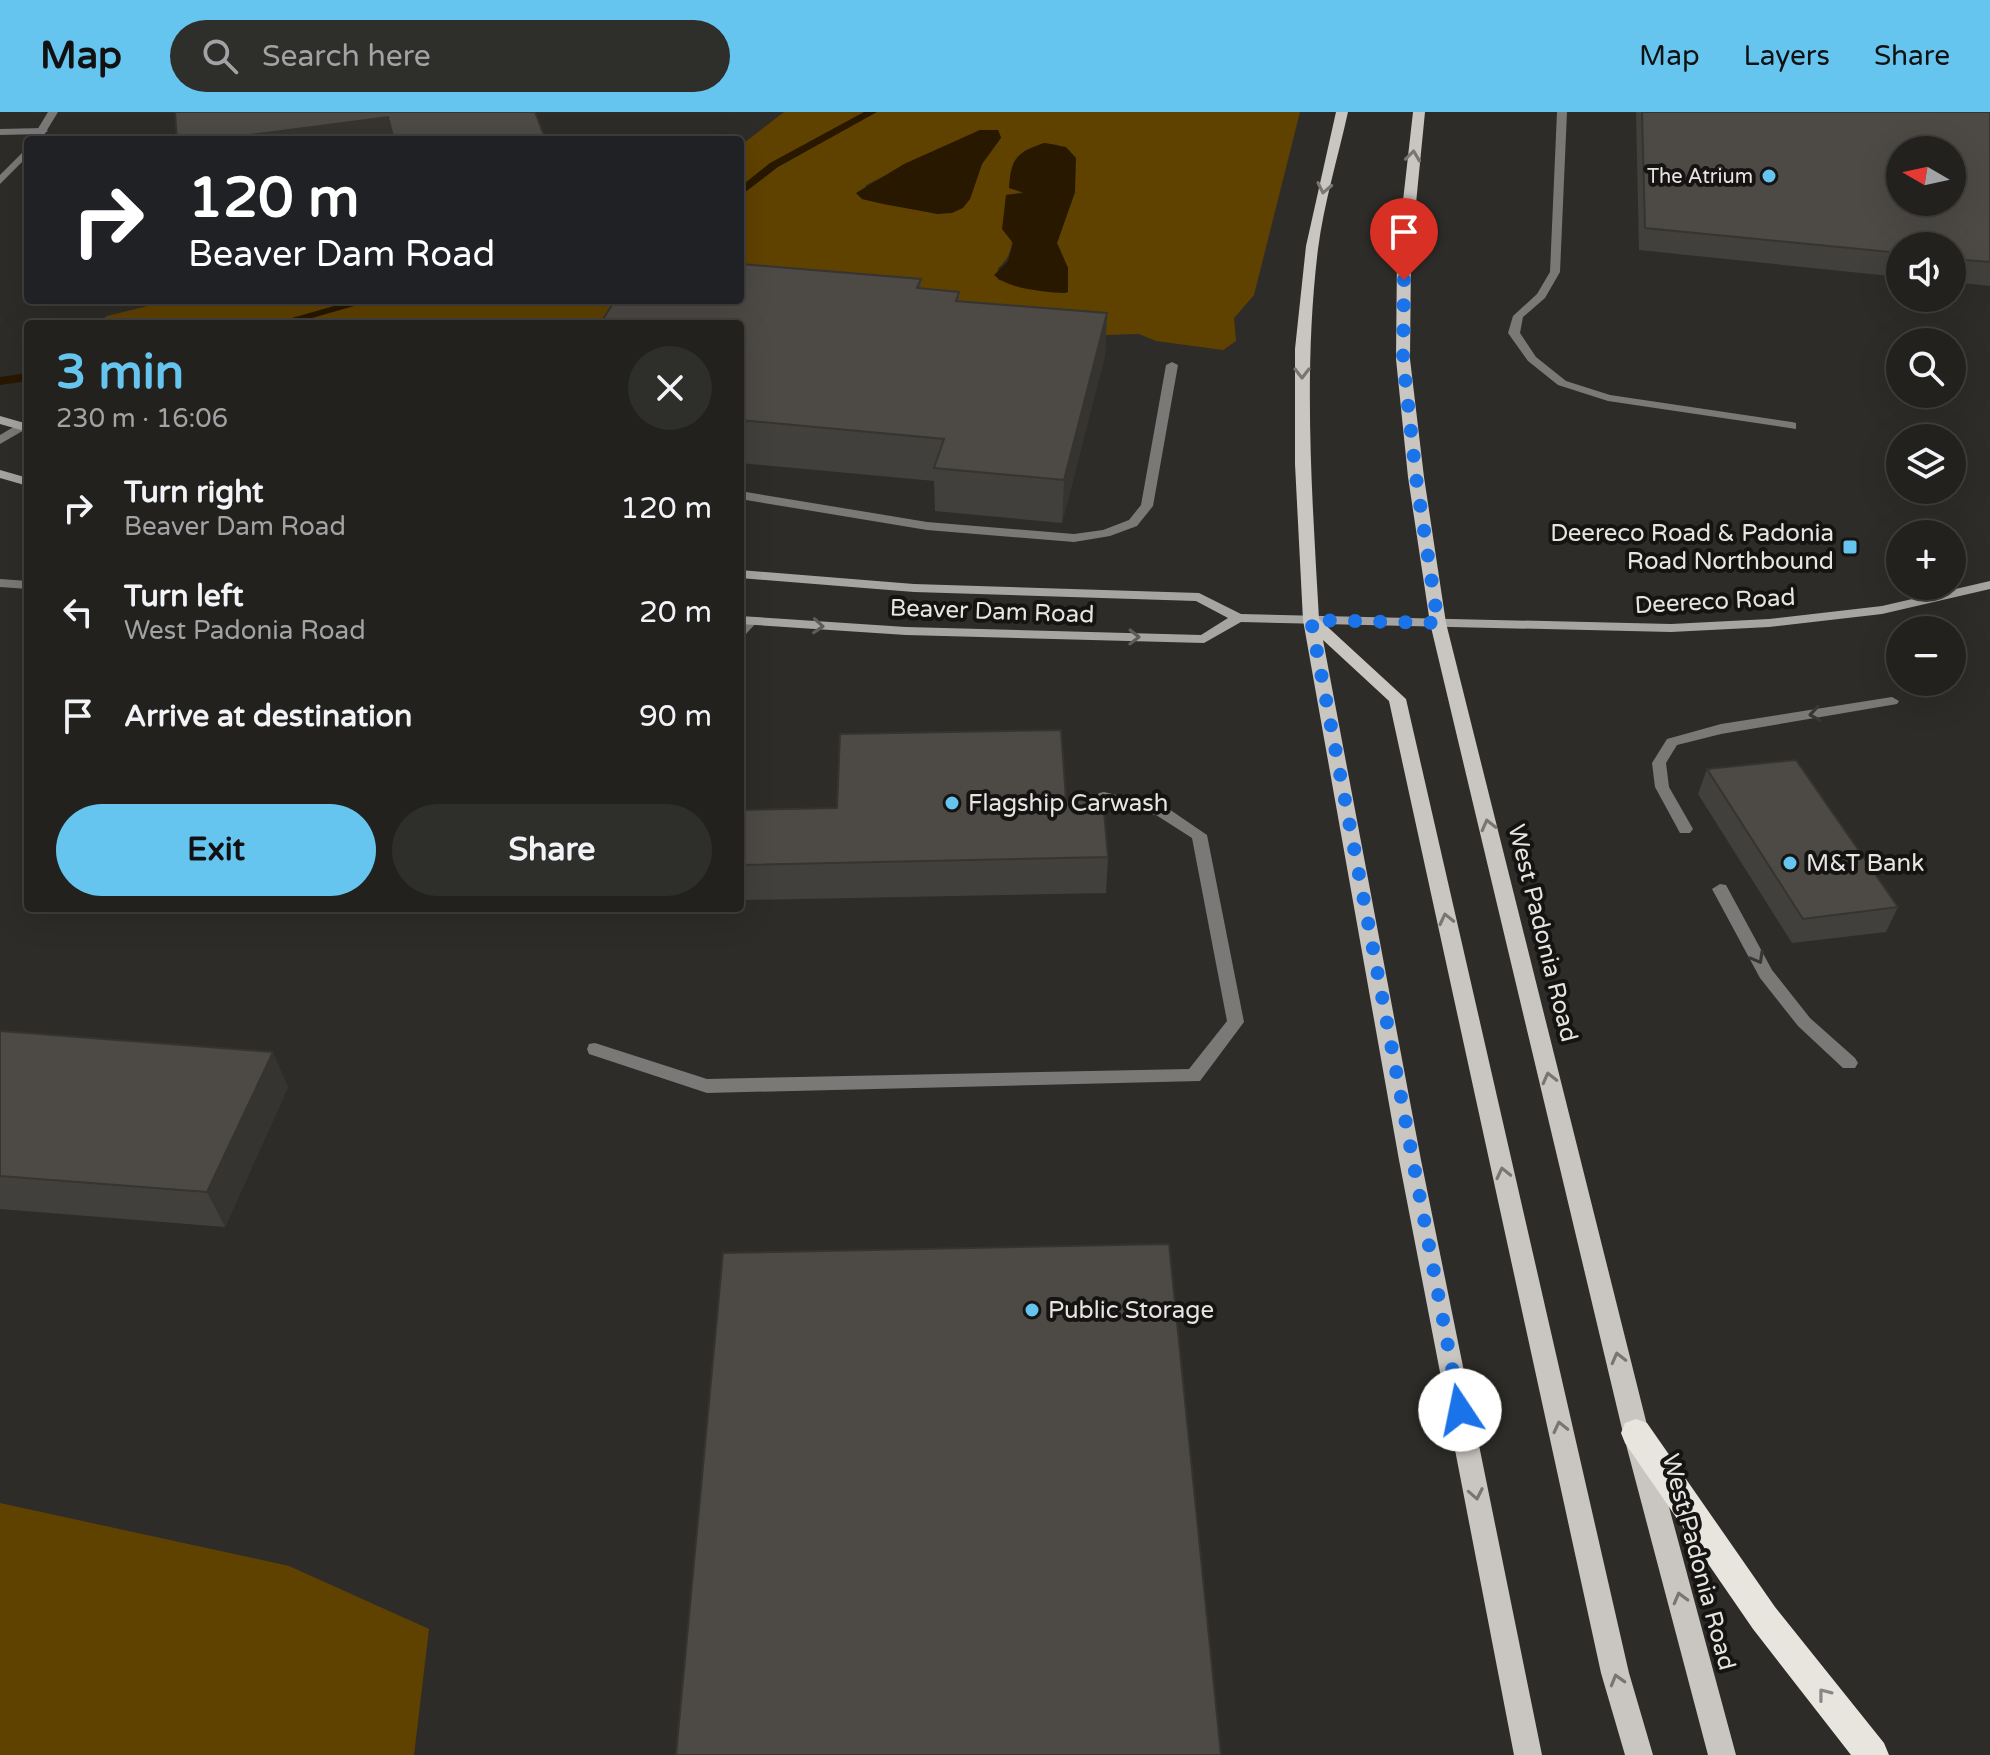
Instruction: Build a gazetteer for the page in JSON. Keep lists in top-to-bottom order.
{
  "streets": {
    "main road": ["Deereco Road", "Beaver Dam Road", "West Padonia Road"]
  },
  "crossings": [
    ["Deereco Road", "Beaver Dam Road"],
    ["Deereco Road", "West Padonia Road"],
    ["Beaver Dam Road", "West Padonia Road"]
  ],
  "places": {
    "other": [
      "The Atrium",
      "Flagship Carwash",
      "M&T Bank",
      "Public Storage"
    ],
    "transit": ["Deereco Road & Padonia Road Northbound"]
  },
  "north": "left",
  "page": {
    "header": "Map",
    "search": "Search here",
    "nav": ["Map", "Layers", "Share"],
    "map_buttons": ["+", "−"],
    "turn": ["120 m", "Beaver Dam Road"],
    "heading": ["3 min", "230 m · 16:06"],
    "list": [
      {
        "name": "Turn right",
        "note": "Beaver Dam Road",
        "value": "120 m"
      },
      {
        "name": "Turn left",
        "note": "West Padonia Road",
        "value": "20 m"
      },
      {
        "name": "Arrive at destination",
        "value": "90 m"
      }
    ],
    "buttons": ["Exit", "Share"]
  }
}
